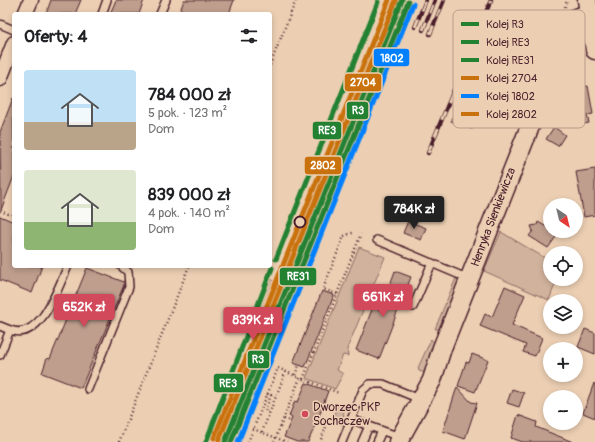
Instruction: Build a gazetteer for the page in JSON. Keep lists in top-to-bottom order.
{
  "streets": {
    "street": ["Henryka Sienkiewicza"]
  },
  "places": ["Dworzec PKP Sochaczew"],
  "lines": [
    "rail line R3",
    "rail line 2704",
    "rail line 2802",
    "rail line RE3",
    "rail line RE31",
    "rail line 1802"
  ],
  "legend": [
    "Kolej R3",
    "Kolej RE3",
    "Kolej RE31",
    "Kolej 2704",
    "Kolej 1802",
    "Kolej 2802"
  ],
  "north": "bottom right",
  "page": {
    "heading": "Oferty: 4",
    "list": [
      {
        "name": "784 000 zł",
        "note": "5 pok. · 123 m² · Dom"
      },
      {
        "name": "839 000 zł",
        "note": "4 pok. · 140 m² · Dom"
      }
    ],
    "price": [
      "784K zł",
      "661K zł",
      "652K zł",
      "839K zł"
    ],
    "map_buttons": ["+", "−"]
  }
}
